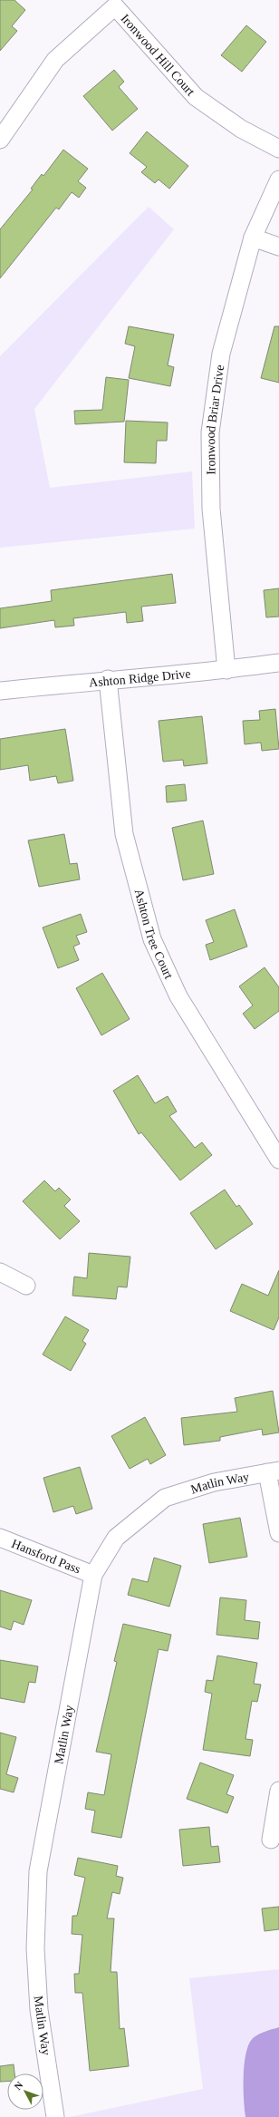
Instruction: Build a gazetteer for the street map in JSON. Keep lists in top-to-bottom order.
{
  "streets": {
    "street": [
      "Ironwood Hill Court",
      "Ironwood Briar Drive",
      "Ashton Ridge Drive",
      "Ashton Tree Court",
      "Matlin Way",
      "Hansford Pass"
    ]
  },
  "crossings": [
    ["Ironwood Briar Drive", "Ashton Ridge Drive"],
    ["Ashton Ridge Drive", "Ashton Tree Court"],
    ["Matlin Way", "Hansford Pass"]
  ],
  "north": "top left"
}
